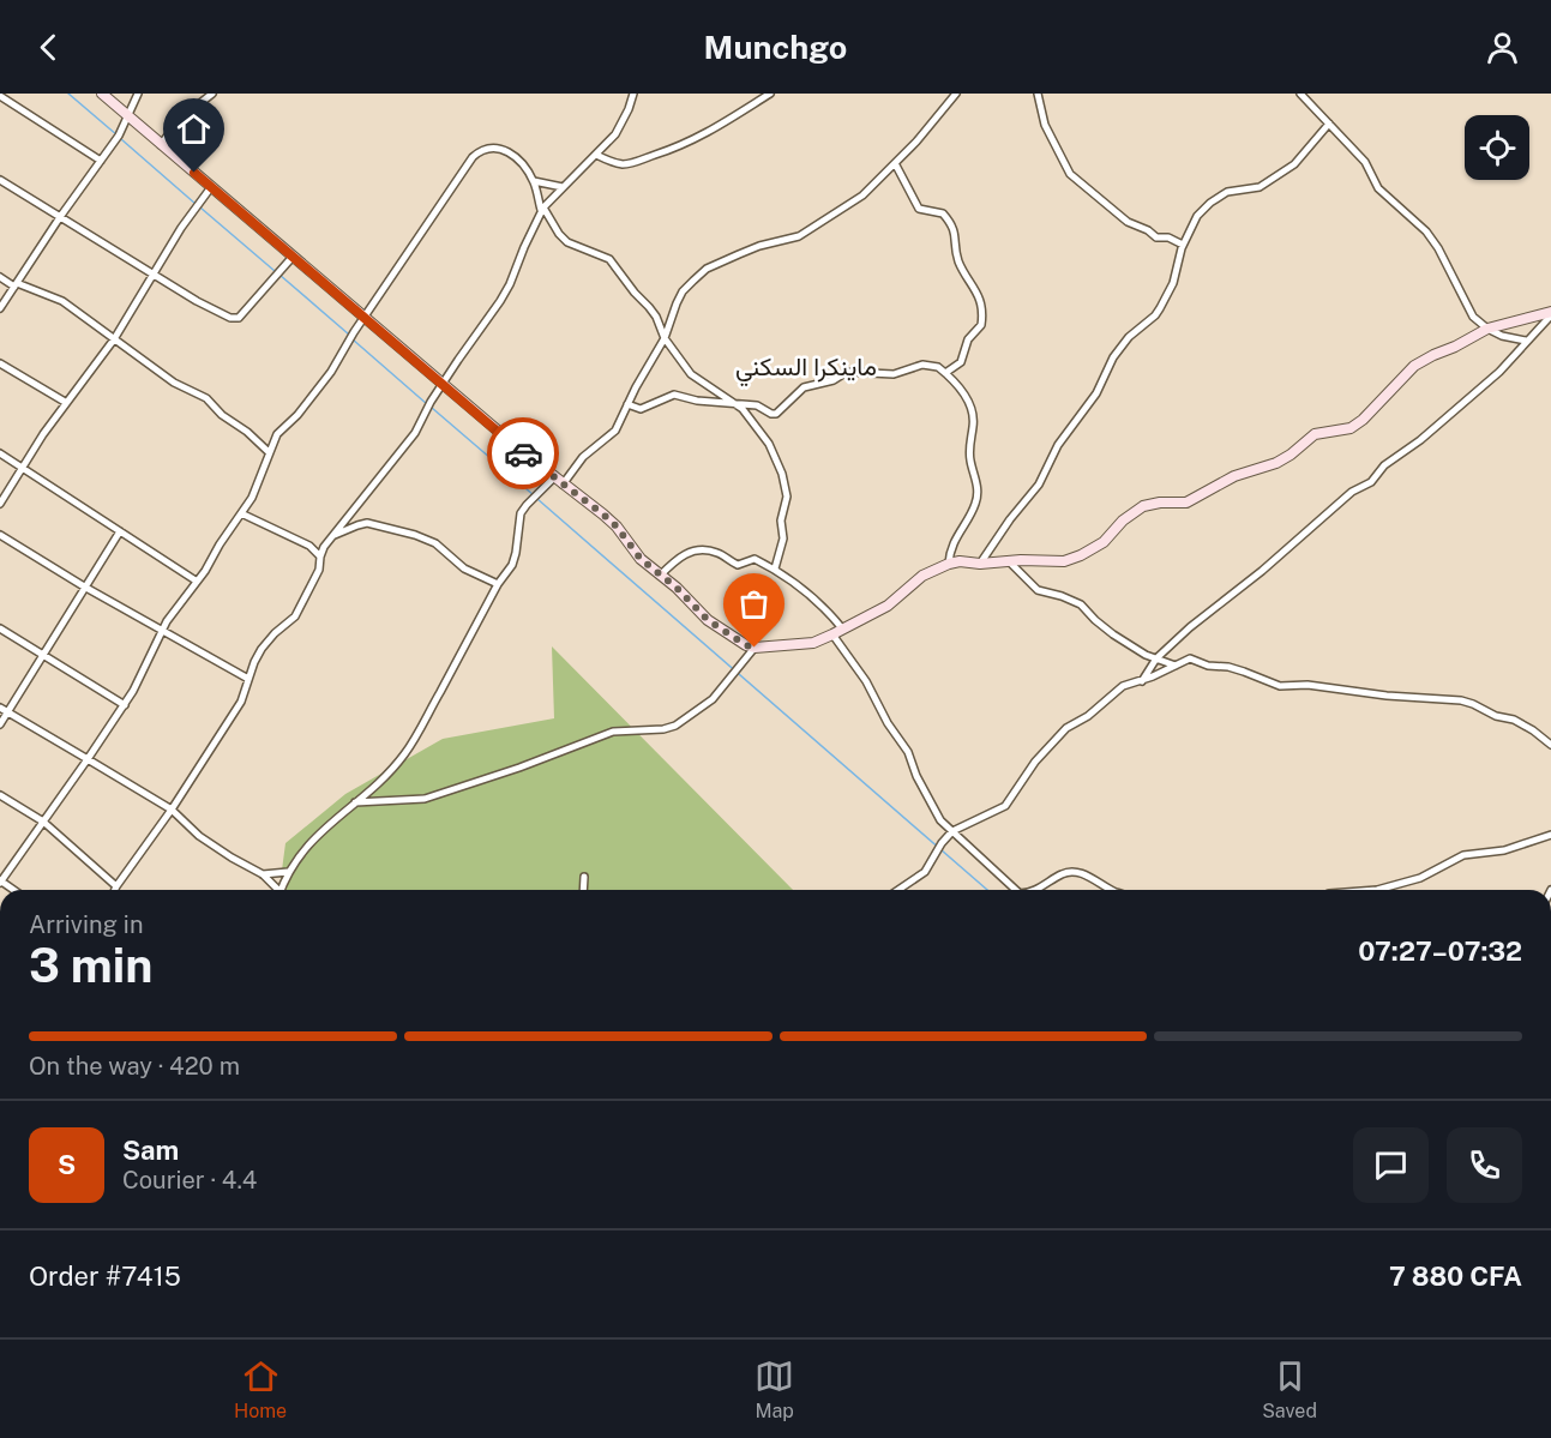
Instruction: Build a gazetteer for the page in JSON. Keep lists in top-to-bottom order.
{
  "districts": ["ماينكرا السكني"],
  "page": {
    "header": "Munchgo",
    "heading": ["3 min", "Arriving in", "07:27–07:32"],
    "panel": [
      "Sam",
      "Courier · 4.4",
      "Order #7415",
      "7 880 CFA"
    ],
    "bar": "On the way · 420 m",
    "round": "S",
    "tabs": ["Home", "Map", "Saved"]
  }
}
